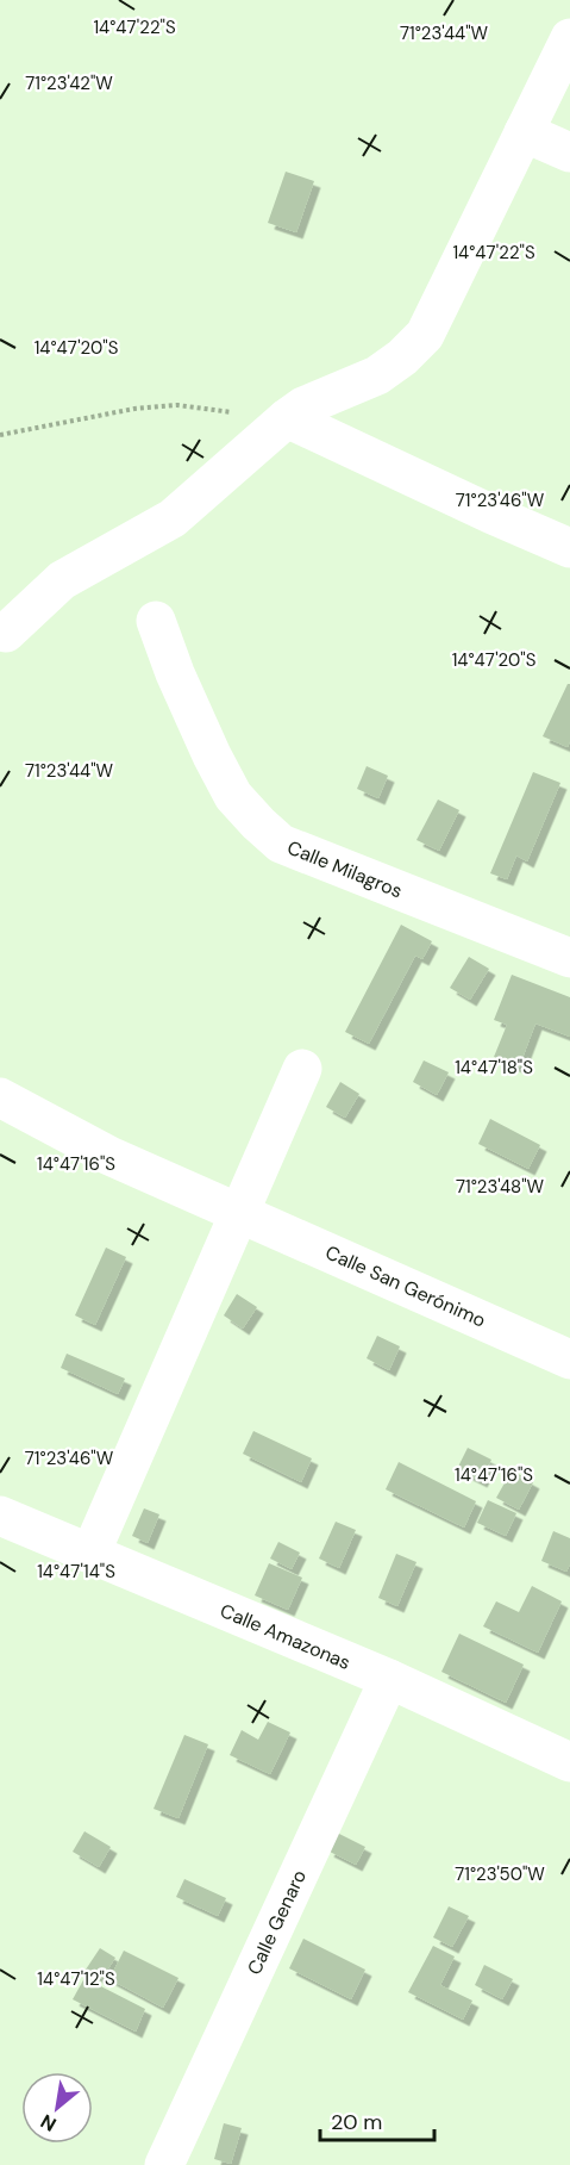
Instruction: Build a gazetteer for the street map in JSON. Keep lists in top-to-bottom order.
{
  "streets": {
    "street": [
      "Calle Milagros",
      "Calle San Gerónimo",
      "Calle Amazonas",
      "Calle Genaro"
    ]
  },
  "crossings": [
    ["Calle Amazonas", "Calle Genaro"]
  ],
  "scale_bar": "20 m",
  "north": "bottom left",
  "coordinates": [
    "14°47'22\"S",
    "71°23'44\"W",
    "71°23'42\"W",
    "14°47'20\"S",
    "71°23'46\"W",
    "14°47'18\"S",
    "14°47'16\"S",
    "71°23'48\"W",
    "14°47'14\"S",
    "71°23'50\"W",
    "14°47'12\"S"
  ]
}
